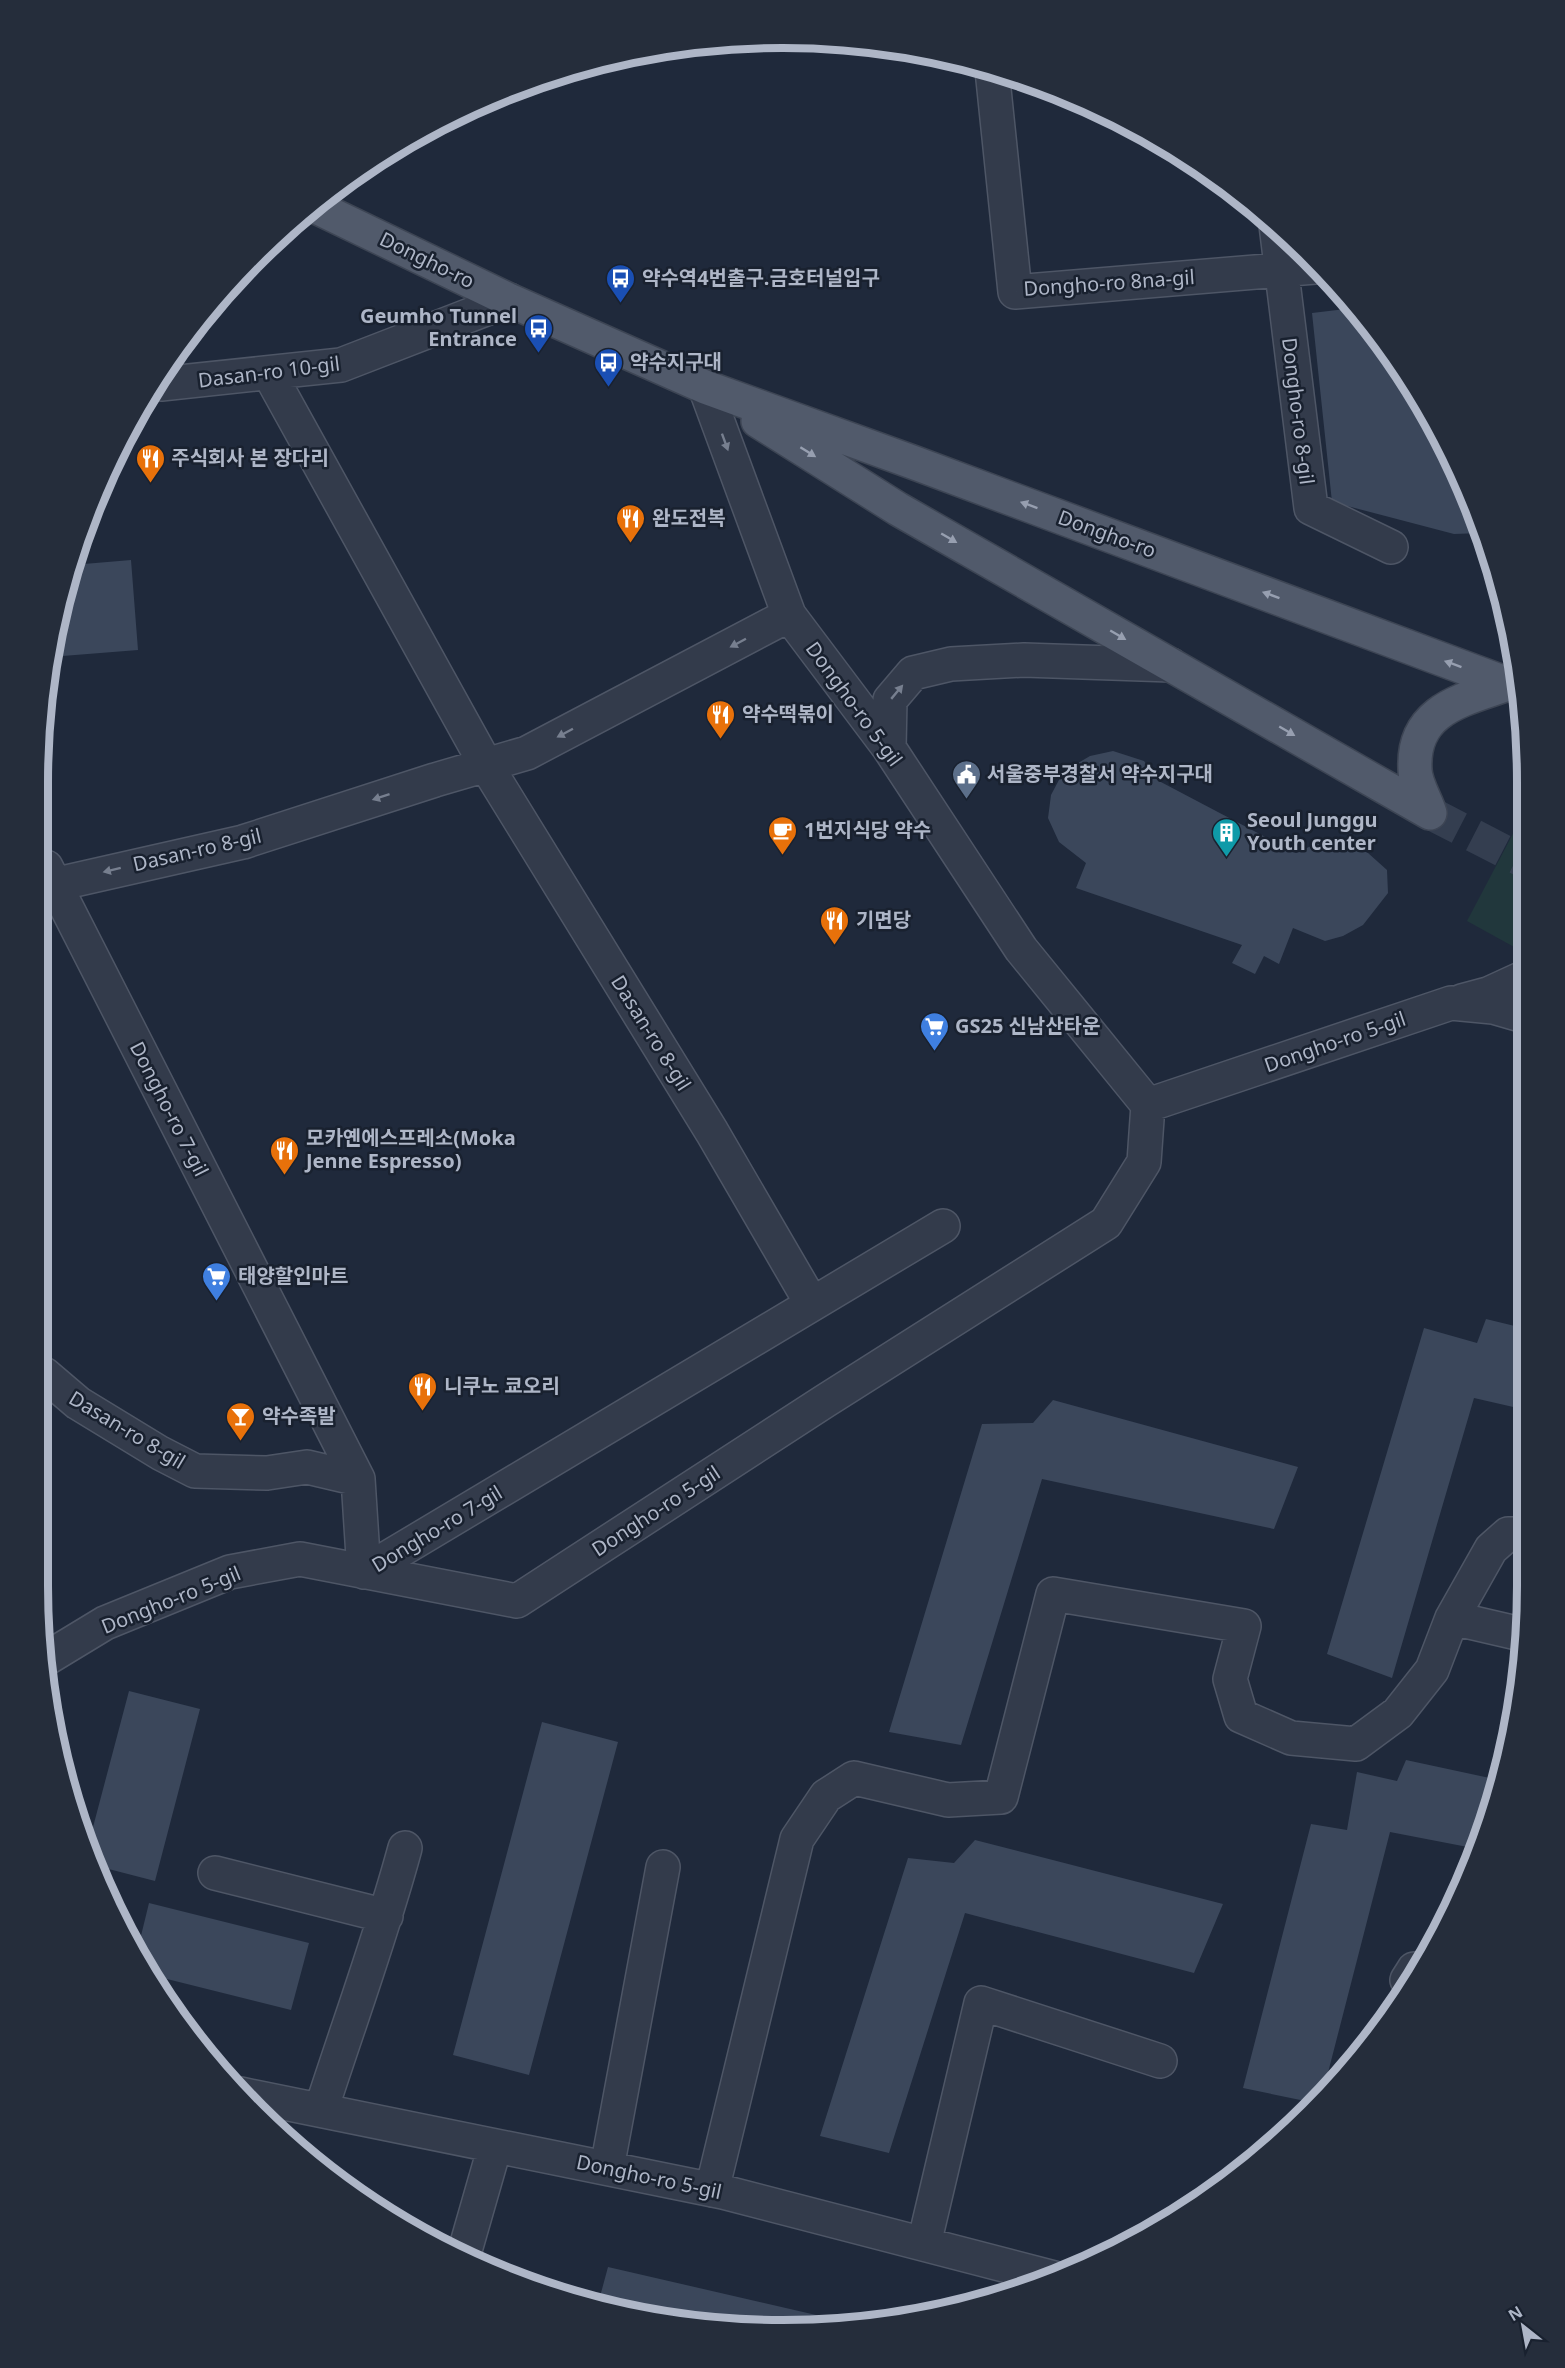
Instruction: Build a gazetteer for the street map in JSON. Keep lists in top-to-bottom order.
{
  "streets": {
    "main road": ["Dongho-ro"],
    "street": [
      "Dongho-ro 8na-gil",
      "Dasan-ro 10-gil",
      "Dongho-ro 8-gil",
      "Dongho-ro 5-gil",
      "Dasan-ro 8-gil",
      "Dongho-ro 7-gil"
    ]
  },
  "crossings": [
    ["Dongho-ro", "Dasan-ro 10-gil"],
    ["Dongho-ro", "Dongho-ro 5-gil"],
    ["Dongho-ro 8na-gil", "Dongho-ro 8-gil"],
    ["Dasan-ro 10-gil", "Dasan-ro 8-gil"],
    ["Dongho-ro 5-gil", "Dasan-ro 8-gil"],
    ["Dongho-ro 5-gil", "Dongho-ro 7-gil"],
    ["Dasan-ro 8-gil", "Dongho-ro 7-gil"]
  ],
  "one_way": ["Dasan-ro 8-gil"],
  "places": {
    "bus stop": ["약수역4번출구.금호터널입구", "Geumho Tunnel Entrance", "약수지구대"],
    "restaurant": [
      "주식회사 본 장다리",
      "완도전복",
      "약수떡볶이",
      "기면당",
      "모카옌에스프레소(Moka Jenne Espresso)",
      "니쿠노 쿄오리"
    ],
    "public building": ["서울중부경찰서 약수지구대"],
    "cafe": ["1번지식당 약수"],
    "building": ["Seoul Junggu Youth center"],
    "supermarket": ["GS25 신남산타운", "태양할인마트"],
    "bar": ["약수족발"]
  },
  "north": "top left"
}
